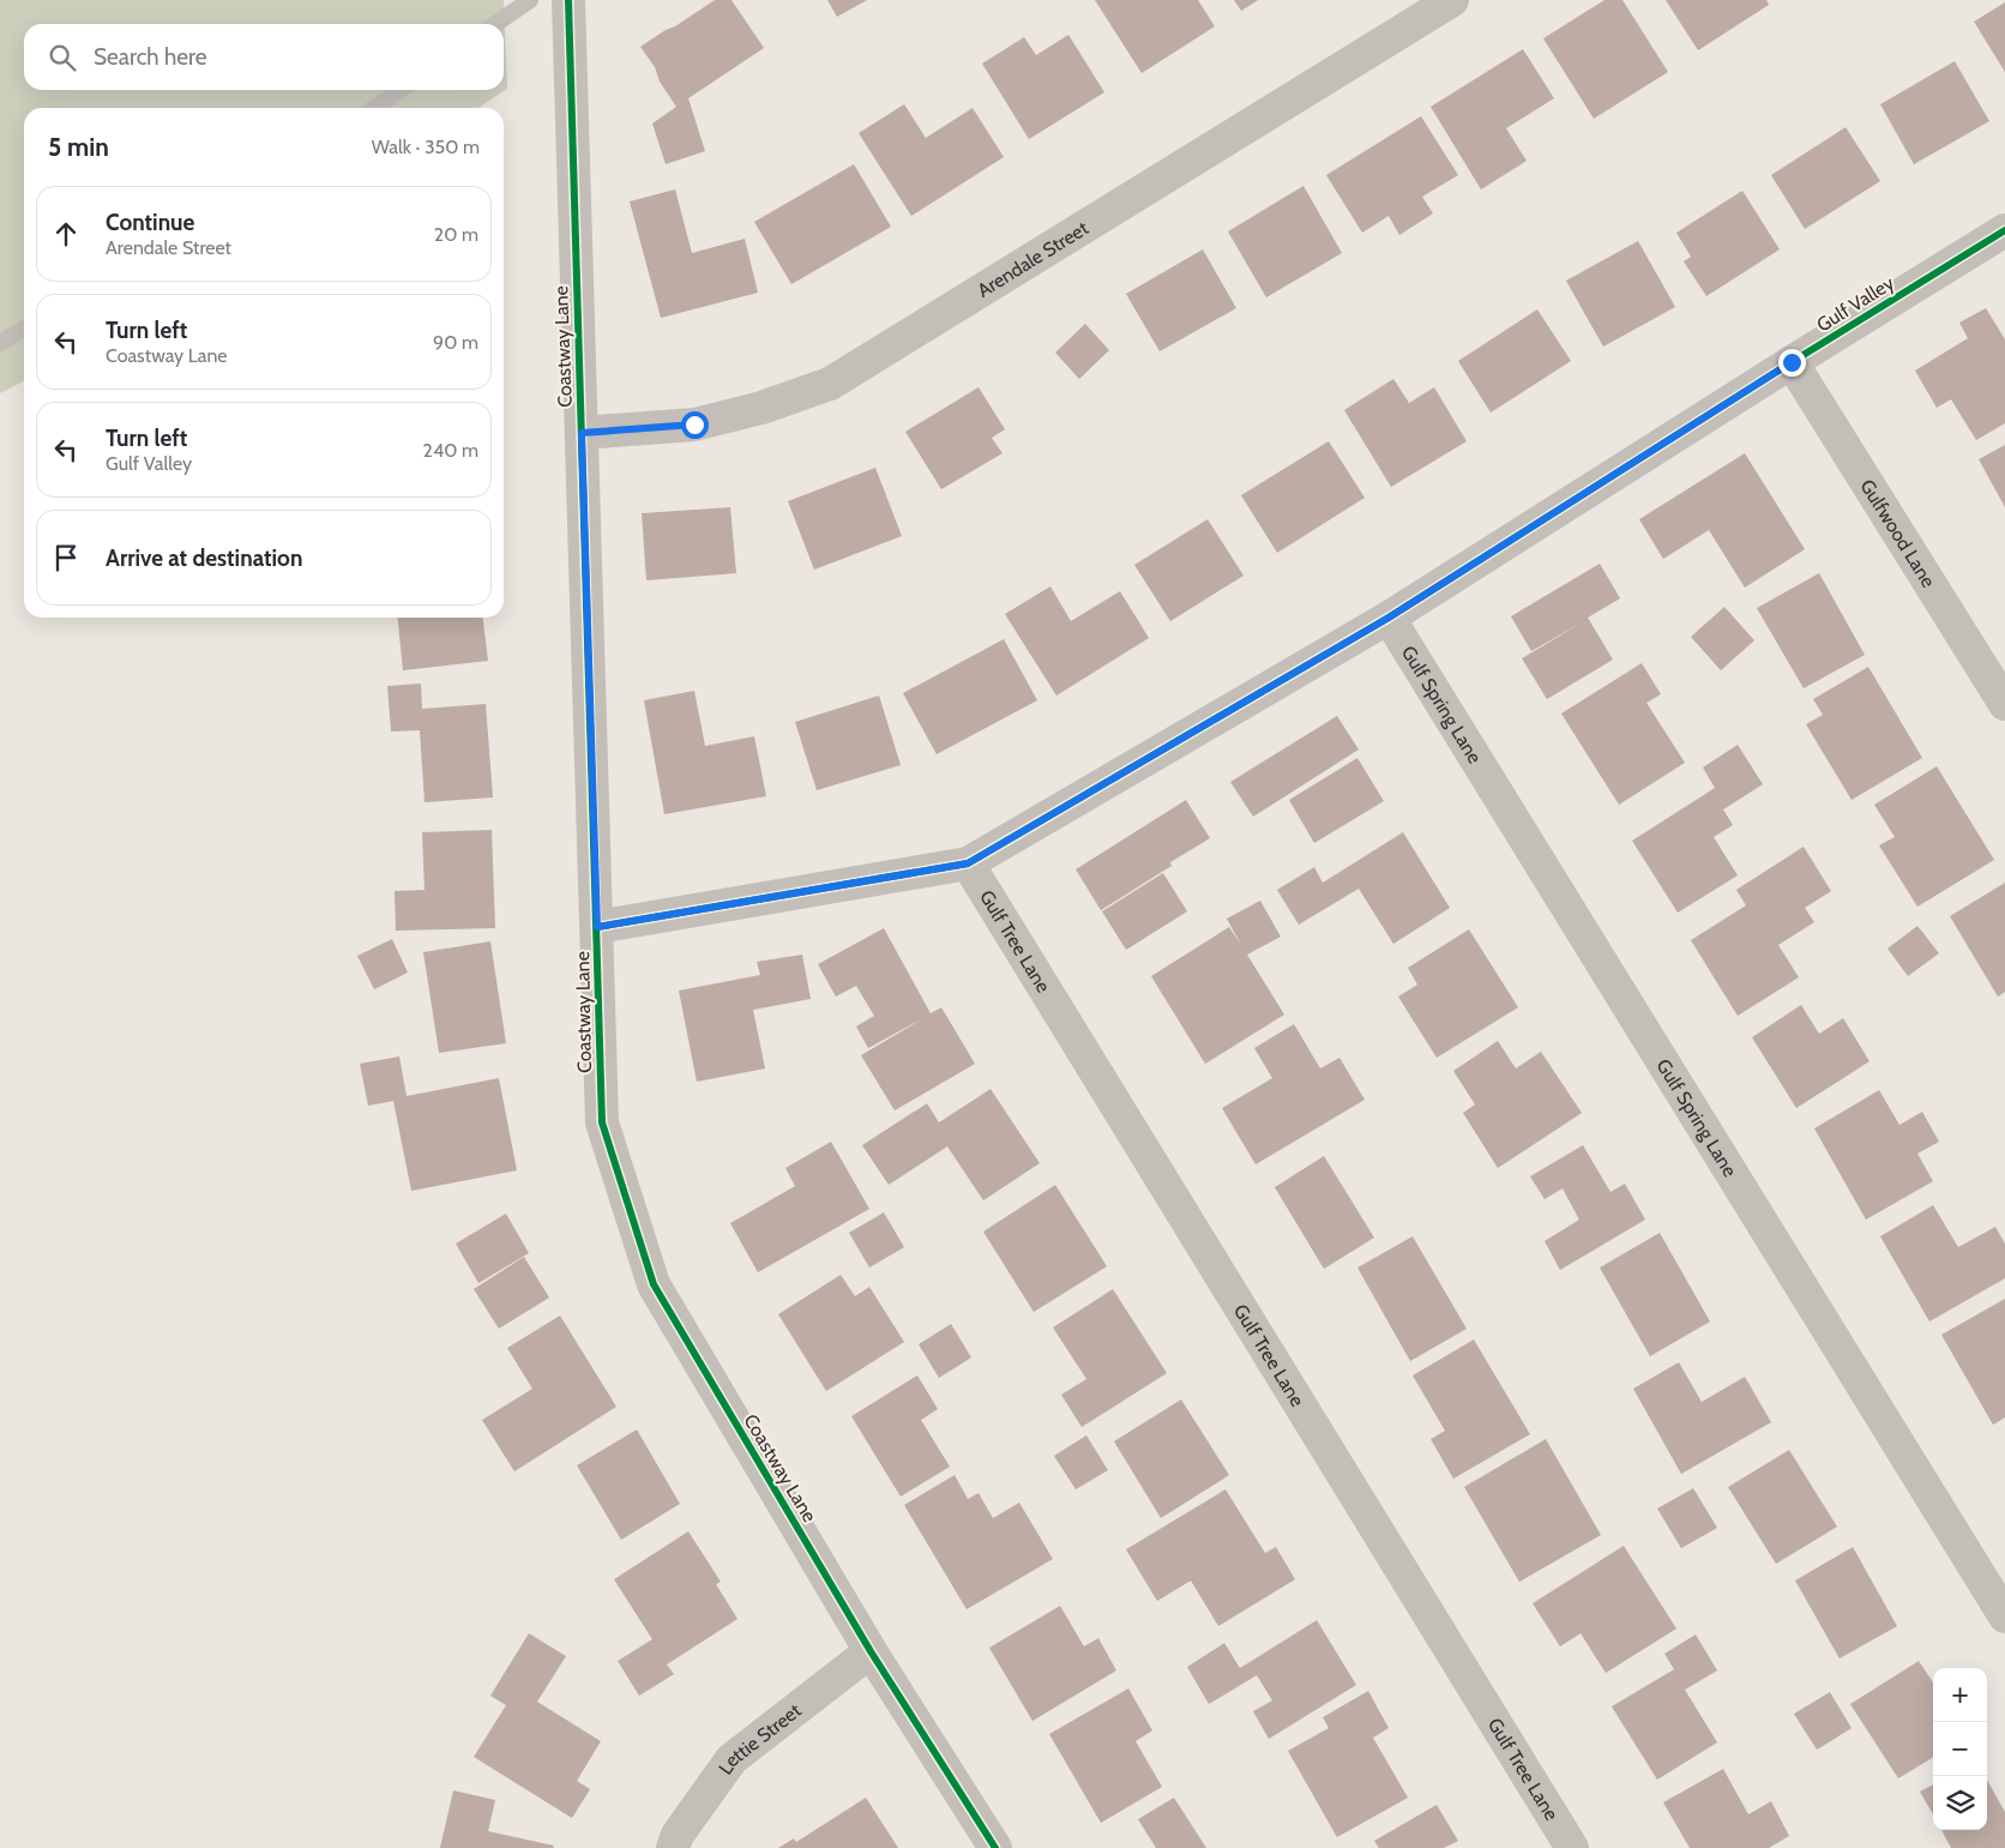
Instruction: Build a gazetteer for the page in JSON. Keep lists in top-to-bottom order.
{
  "streets": {
    "street": [
      "Arendale Street",
      "Gulf Valley",
      "Coastway Lane",
      "Gulfwood Lane",
      "Gulf Spring Lane",
      "Gulf Tree Lane",
      "Lettie Street"
    ]
  },
  "crossings": [
    ["Arendale Street", "Coastway Lane"],
    ["Gulf Valley", "Coastway Lane"],
    ["Gulf Valley", "Gulfwood Lane"],
    ["Gulf Valley", "Gulf Spring Lane"],
    ["Gulf Valley", "Gulf Tree Lane"],
    ["Coastway Lane", "Lettie Street"]
  ],
  "page": {
    "search": "Search here",
    "heading": ["5 min", "Walk · 350 m"],
    "list": [
      ["Continue", "Arendale Street", "20 m"],
      ["Turn left", "Coastway Lane", "90 m"],
      ["Turn left", "Gulf Valley", "240 m"],
      "Arrive at destination"
    ],
    "map_buttons": ["+", "−"]
  }
}
